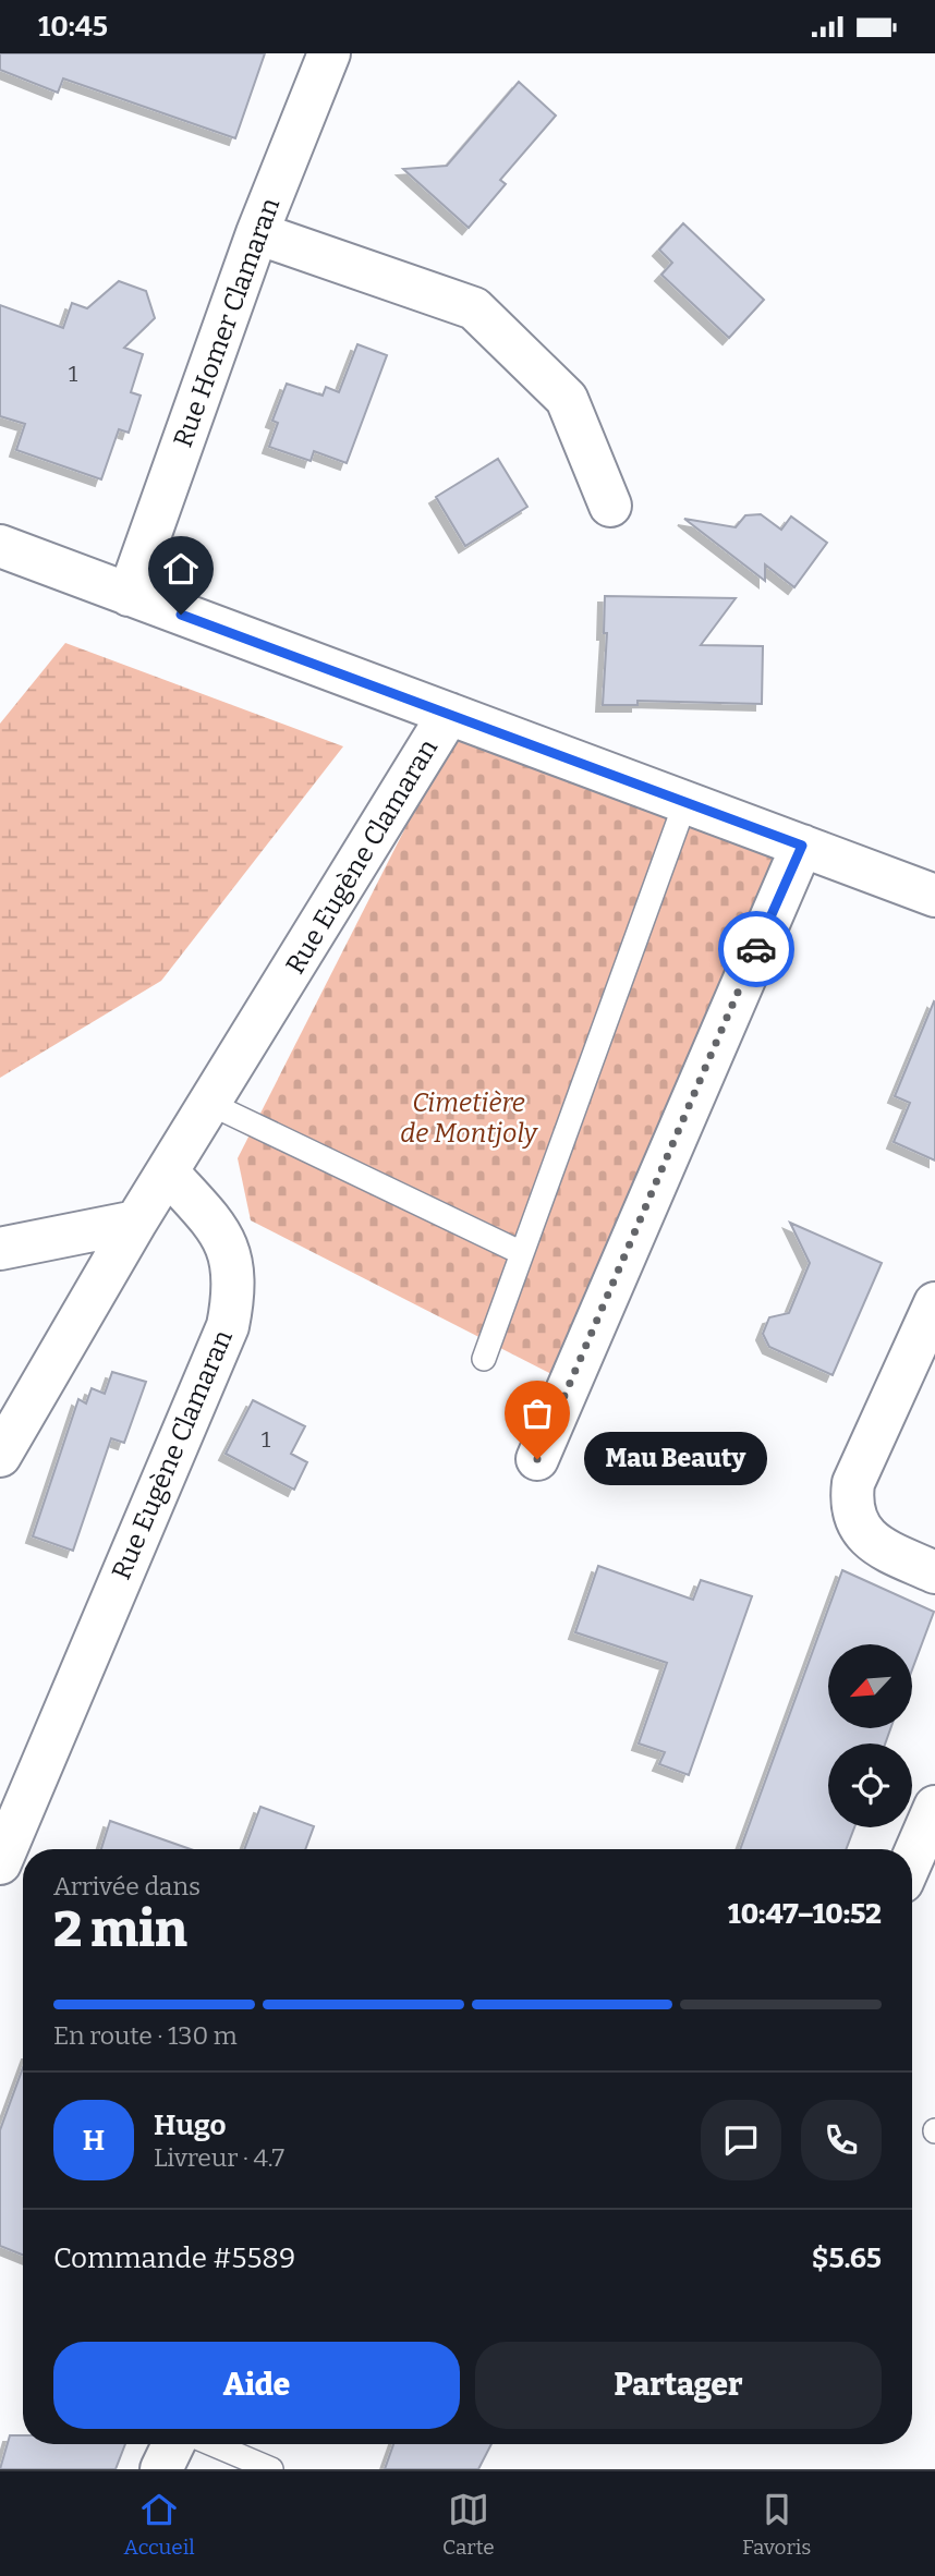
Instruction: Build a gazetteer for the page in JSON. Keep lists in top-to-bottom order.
{
  "streets": {
    "street": ["Rue Homer Clamaran", "Rue Eugène Clamaran"]
  },
  "parks": ["Cimetière de Montjoly"],
  "places": ["Mau Beauty"],
  "house_numbers": ["1", "1"],
  "north": "bottom left",
  "page": {
    "status": "10:45",
    "bubble": "Mau Beauty",
    "heading": ["2 min", "Arrivée dans", "10:47–10:52"],
    "panel": [
      "Hugo",
      "Livreur · 4.7",
      "Commande #5589",
      "$5.65"
    ],
    "bar": "En route · 130 m",
    "round": "H",
    "buttons": ["Aide", "Partager"],
    "tabs": ["Accueil", "Carte", "Favoris"]
  }
}
